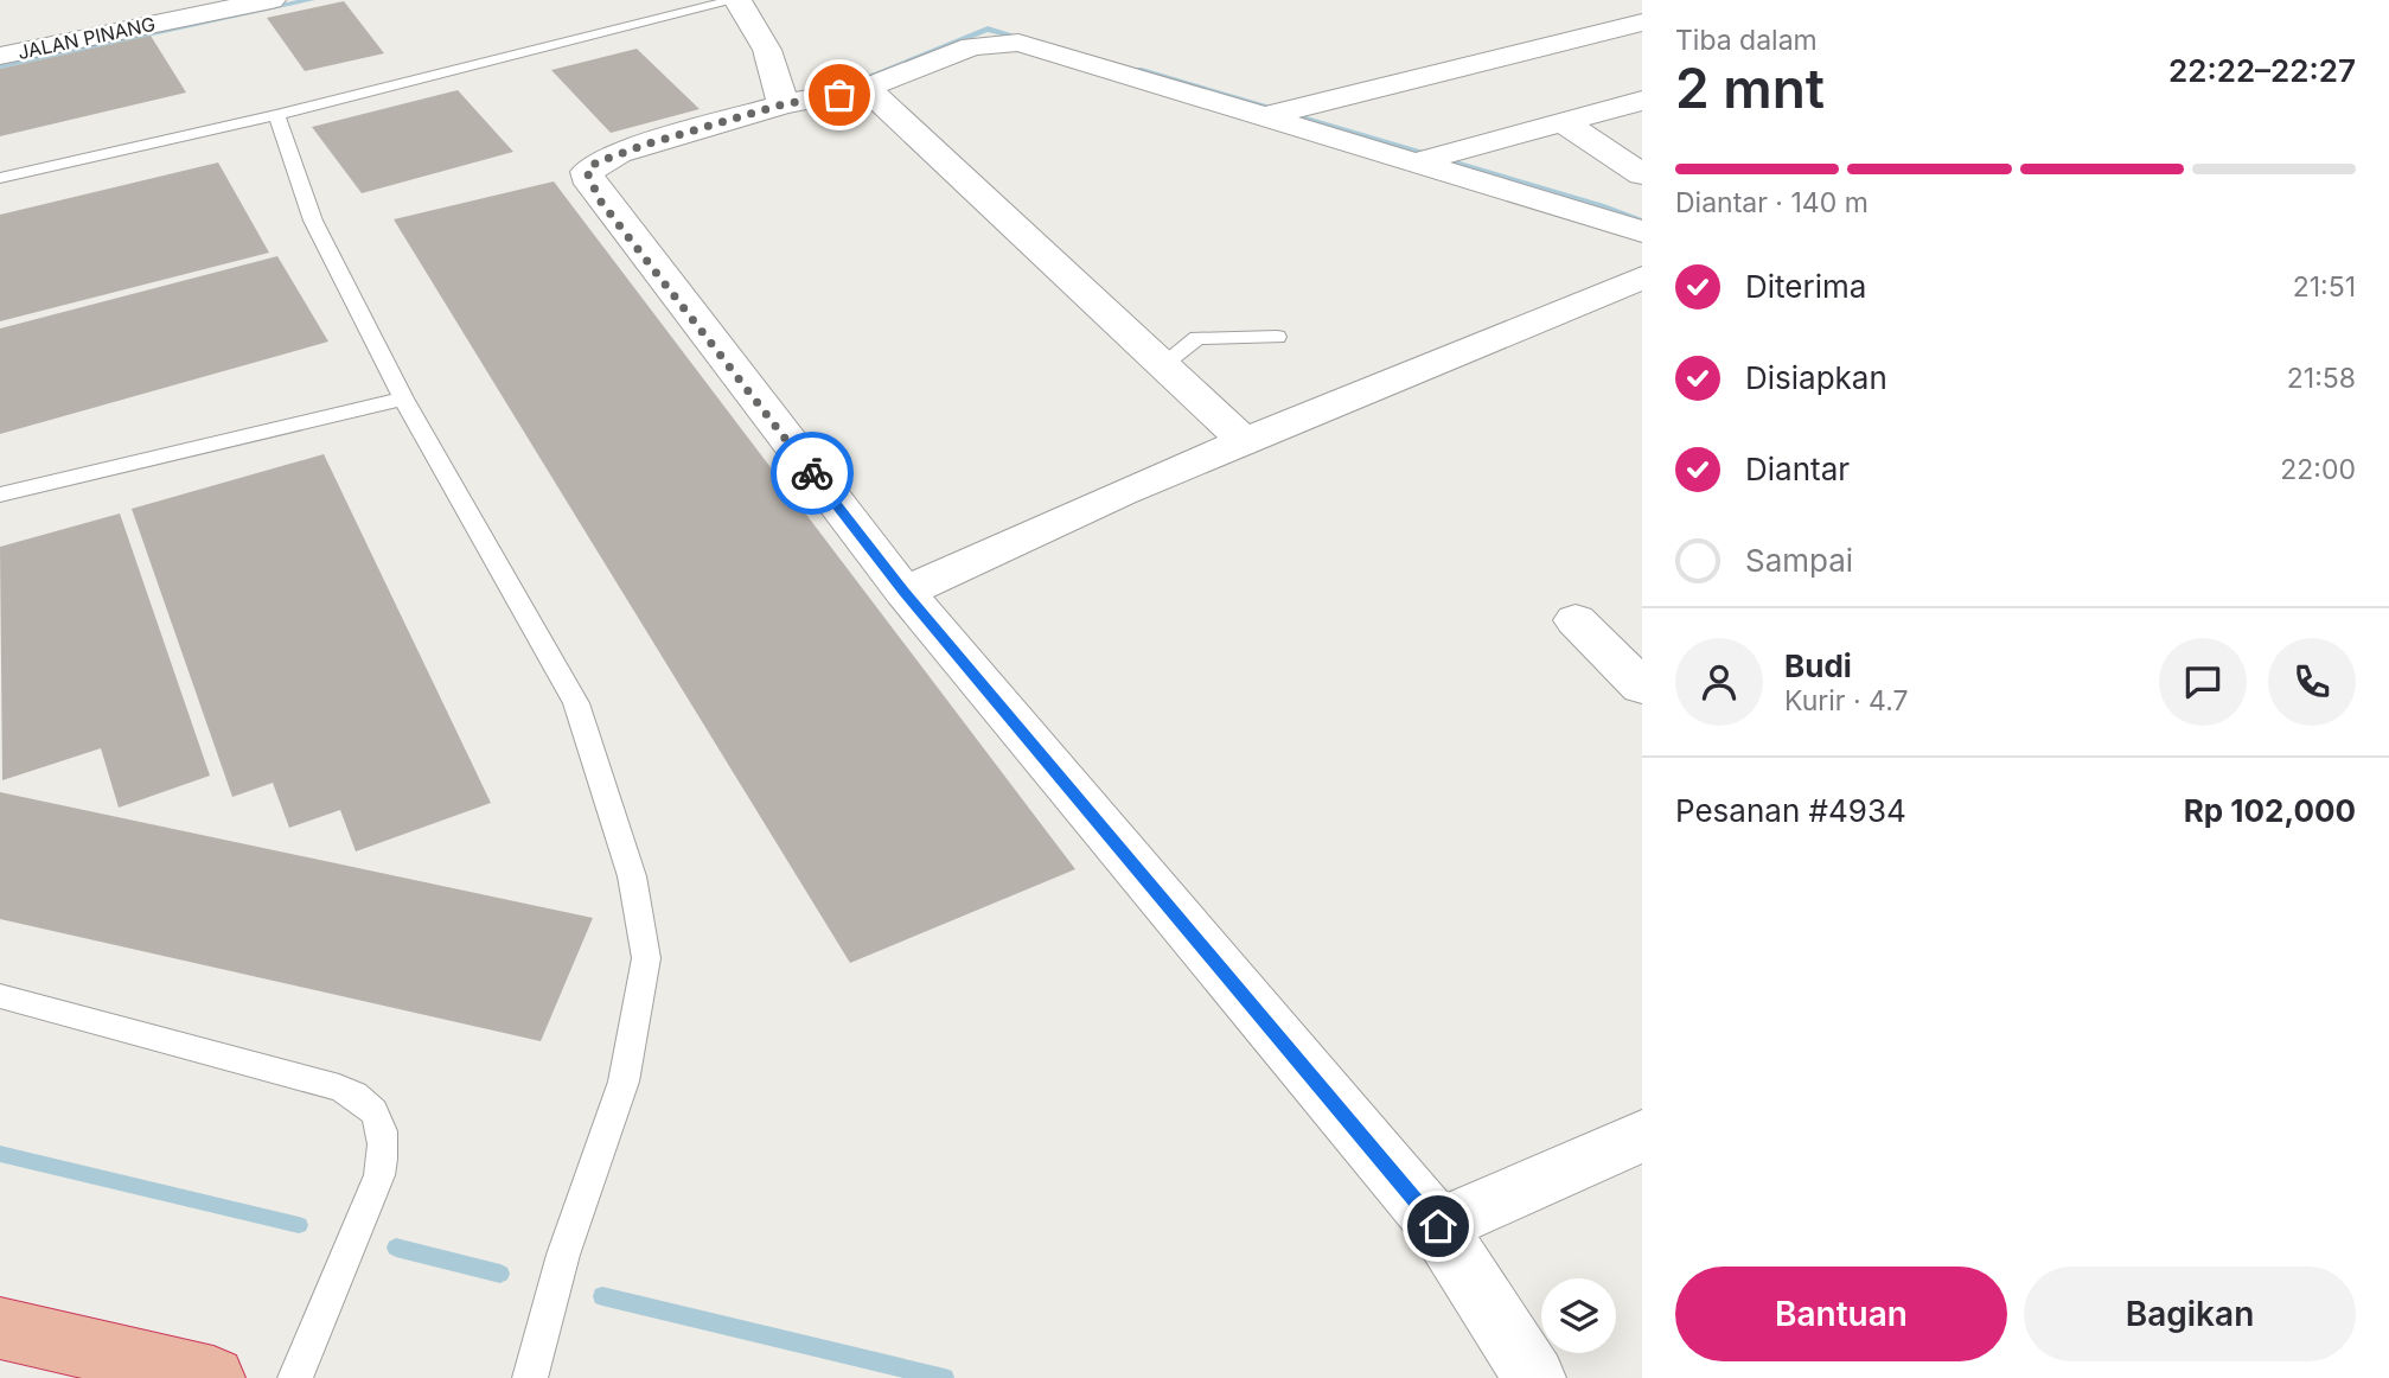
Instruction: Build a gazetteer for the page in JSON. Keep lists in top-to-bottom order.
{
  "streets": {
    "street": ["JALAN PINANG"]
  },
  "page": {
    "heading": ["2 mnt", "Tiba dalam", "22:22–22:27"],
    "panel": [
      "Budi",
      "Kurir · 4.7",
      "Pesanan #4934",
      "Rp 102,000"
    ],
    "bar": "Diantar · 140 m",
    "list": [
      ["Diterima", "21:51"],
      ["Disiapkan", "21:58"],
      ["Diantar", "22:00"],
      "Sampai"
    ],
    "buttons": ["Bantuan", "Bagikan"]
  }
}
